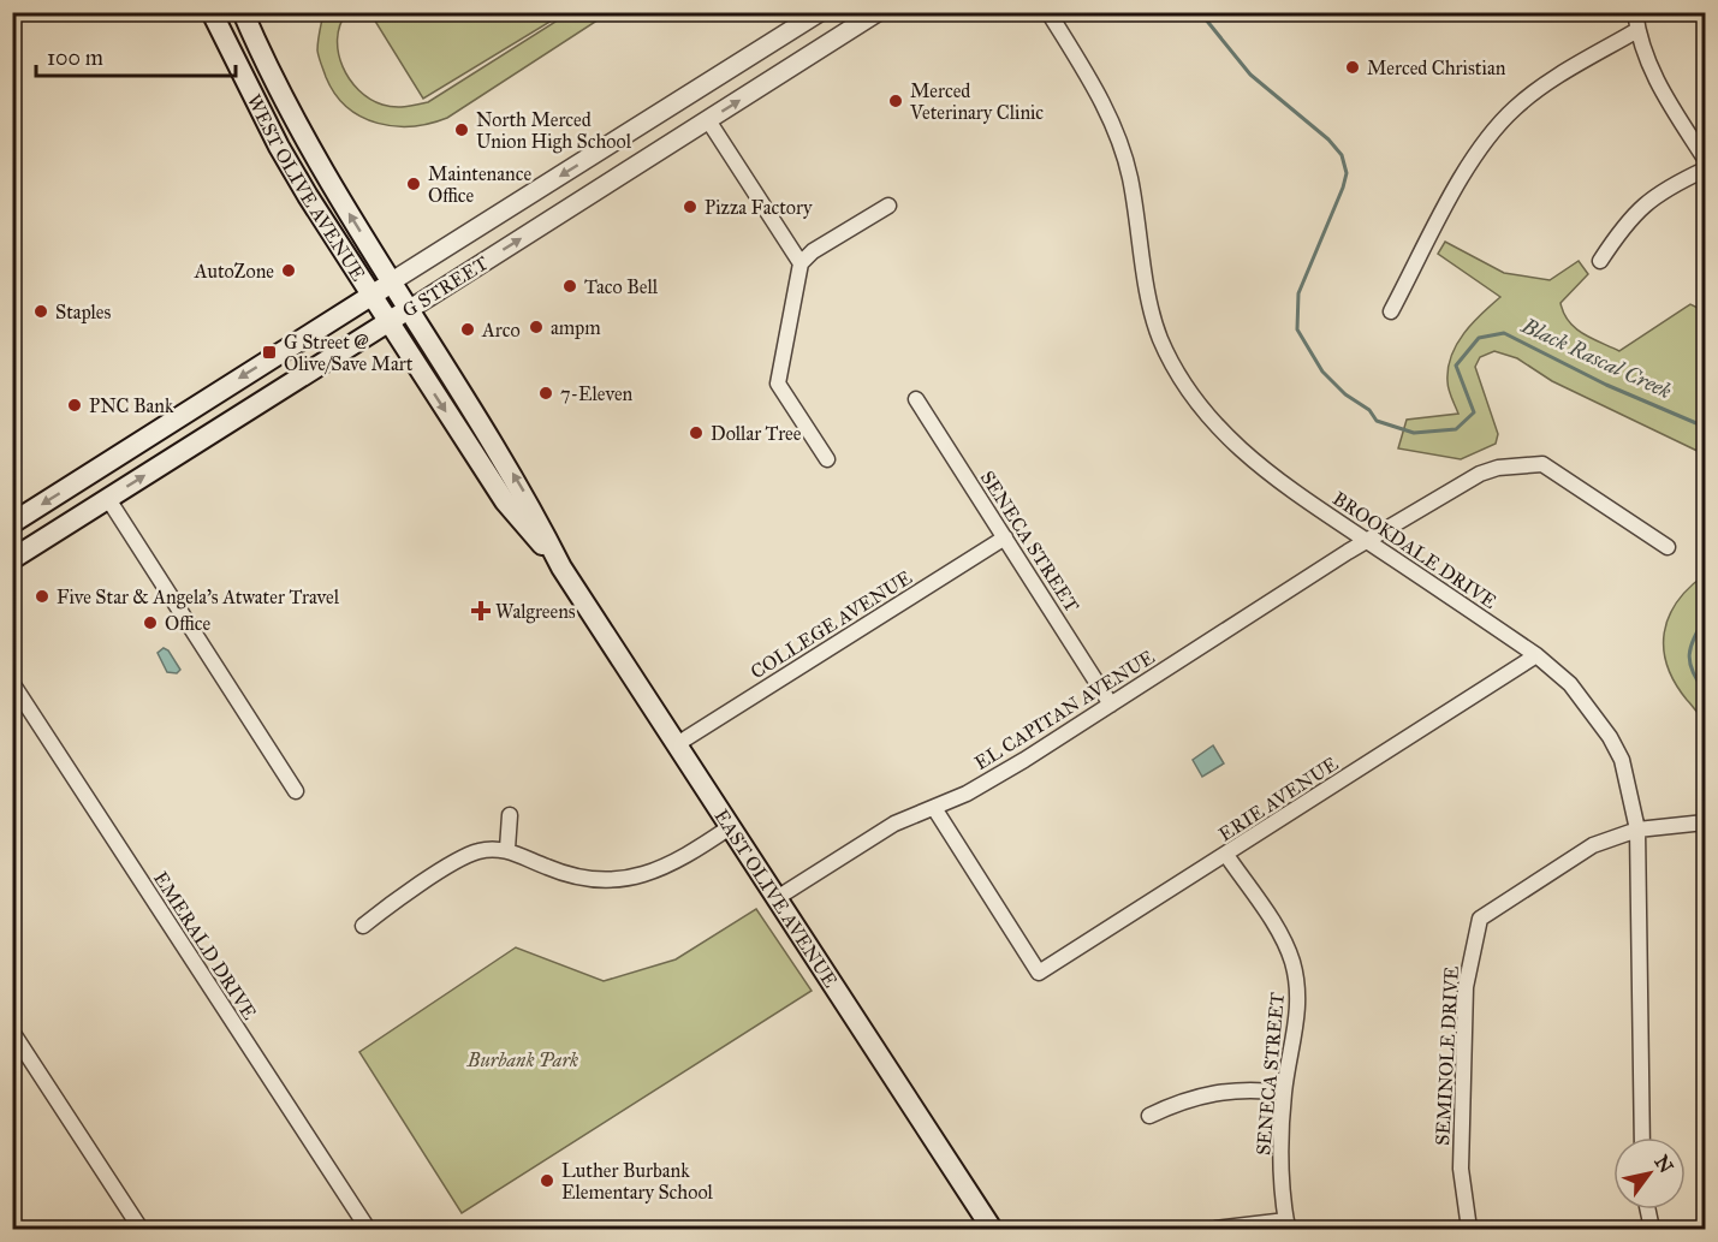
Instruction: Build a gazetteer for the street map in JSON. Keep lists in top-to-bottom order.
{
  "streets": {
    "main road": ["WEST OLIVE AVENUE", "G STREET", "EAST OLIVE AVENUE"],
    "street": [
      "SENECA STREET",
      "BROOKDALE DRIVE",
      "COLLEGE AVENUE",
      "EL CAPITAN AVENUE",
      "ERIE AVENUE",
      "EMERALD DRIVE",
      "SEMINOLE DRIVE"
    ]
  },
  "crossings": [
    ["WEST OLIVE AVENUE", "G STREET"],
    ["WEST OLIVE AVENUE", "EAST OLIVE AVENUE"],
    ["G STREET", "EAST OLIVE AVENUE"],
    ["SENECA STREET", "COLLEGE AVENUE"],
    ["SENECA STREET", "EL CAPITAN AVENUE"],
    ["SENECA STREET", "ERIE AVENUE"],
    ["BROOKDALE DRIVE", "EL CAPITAN AVENUE"],
    ["BROOKDALE DRIVE", "ERIE AVENUE"],
    ["BROOKDALE DRIVE", "SEMINOLE DRIVE"],
    ["COLLEGE AVENUE", "EAST OLIVE AVENUE"],
    ["EL CAPITAN AVENUE", "ERIE AVENUE"],
    ["EL CAPITAN AVENUE", "EAST OLIVE AVENUE"]
  ],
  "water": ["Black Rascal Creek"],
  "parks": ["Burbank Park"],
  "places": {
    "other": [
      "Merced Christian",
      "Merced Veterinary Clinic",
      "North Merced Union High School",
      "Maintenance Office",
      "Pizza Factory",
      "AutoZone",
      "Taco Bell",
      "Staples",
      "ampm",
      "Arco",
      "7-Eleven",
      "PNC Bank",
      "Dollar Tree",
      "Five Star & Angela's Atwater Travel",
      "Office",
      "Luther Burbank Elementary School"
    ],
    "transit": ["G Street @ Olive/Save Mart"],
    "health": ["Walgreens"]
  },
  "scale_bar": "100 m",
  "north": "top right"
}
